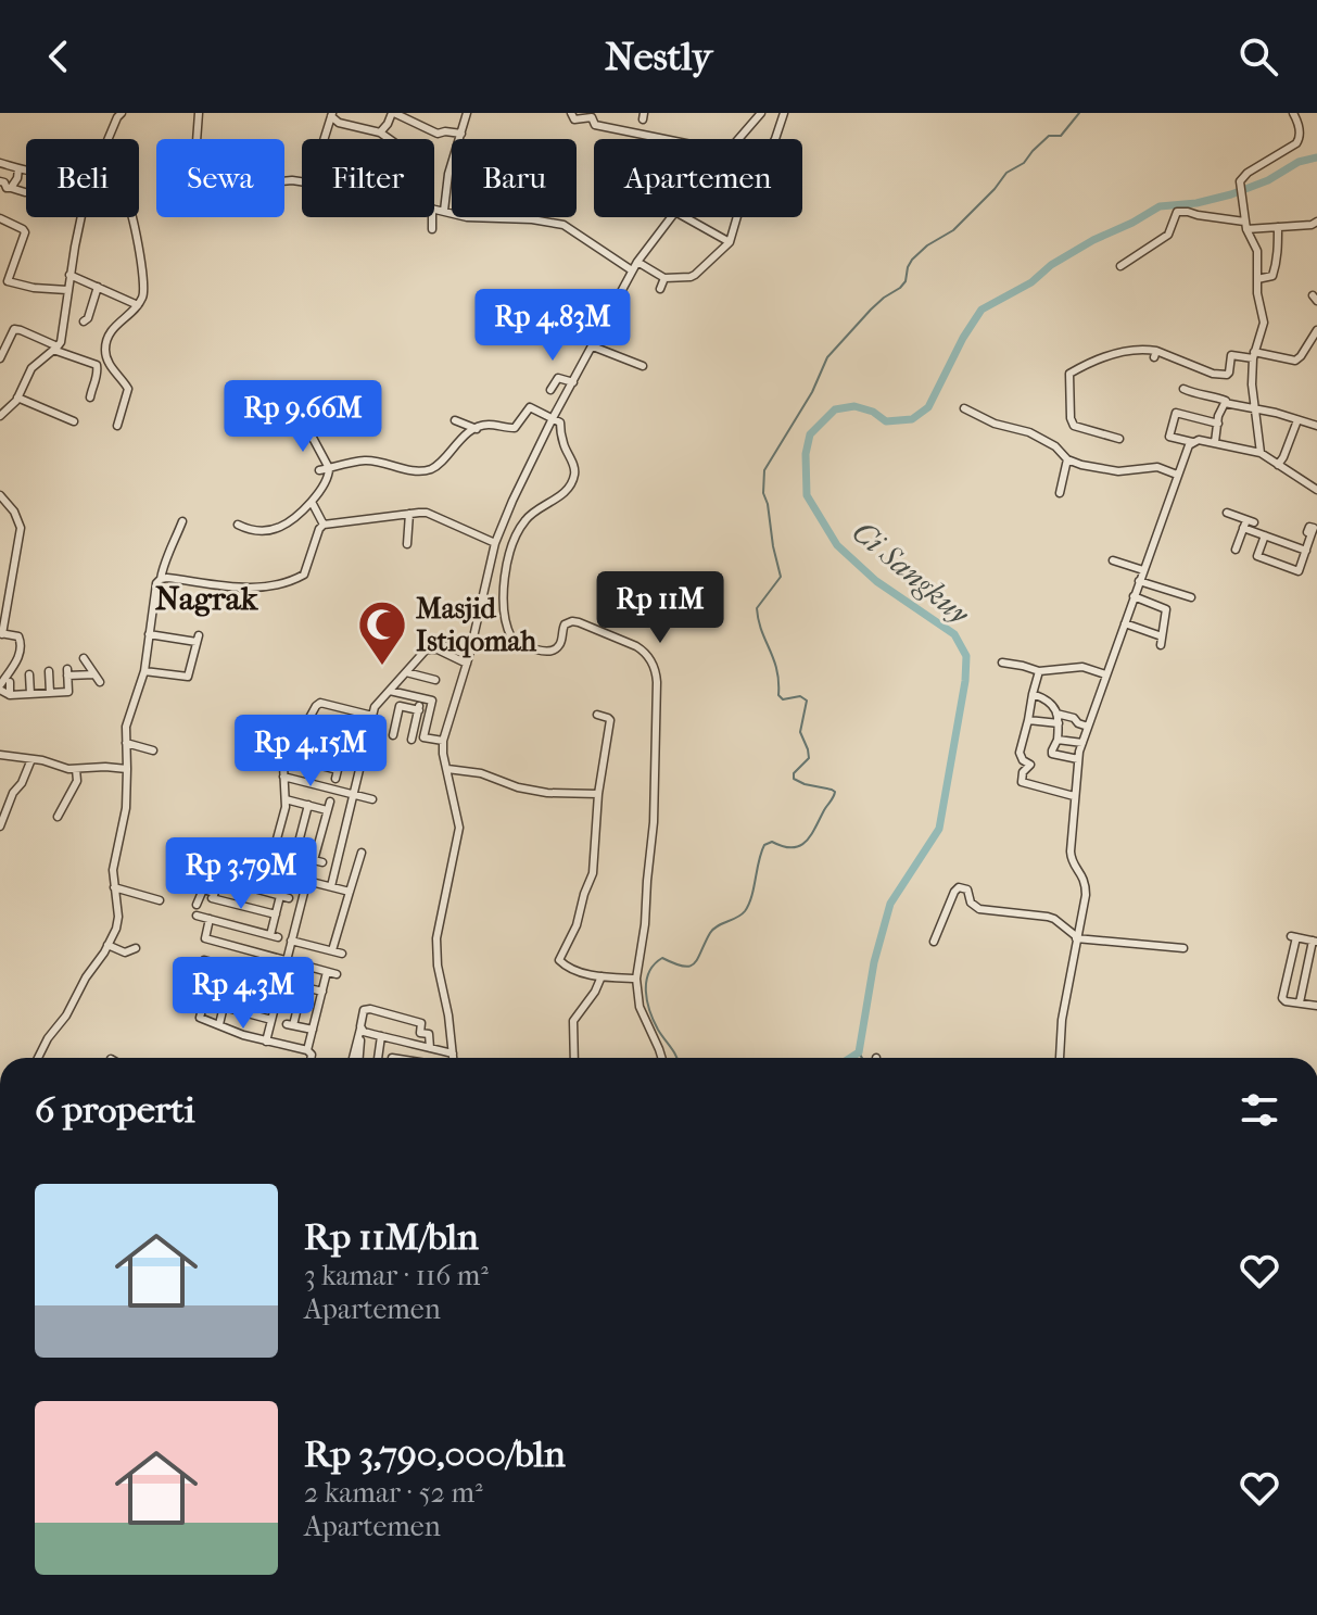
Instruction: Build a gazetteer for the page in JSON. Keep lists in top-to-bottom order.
{
  "districts": ["Nagrak"],
  "water": ["Ci Sangkuy"],
  "places": {
    "mosque": ["Masjid Istiqomah"]
  },
  "page": {
    "header": "Nestly",
    "chip": [
      "Beli",
      "Sewa",
      "Filter",
      "Baru",
      "Apartemen"
    ],
    "price": [
      "Rp 4.83M",
      "Rp 9.66M",
      "Rp 11M",
      "Rp 4.15M",
      "Rp 3.79M",
      "Rp 4.3M"
    ],
    "heading": "6 properti",
    "list": [
      {
        "name": "Rp 11M/bln",
        "note": "3 kamar · 116 m² · Apartemen"
      },
      {
        "name": "Rp 3,790,000/bln",
        "note": "2 kamar · 52 m² · Apartemen"
      }
    ]
  }
}
